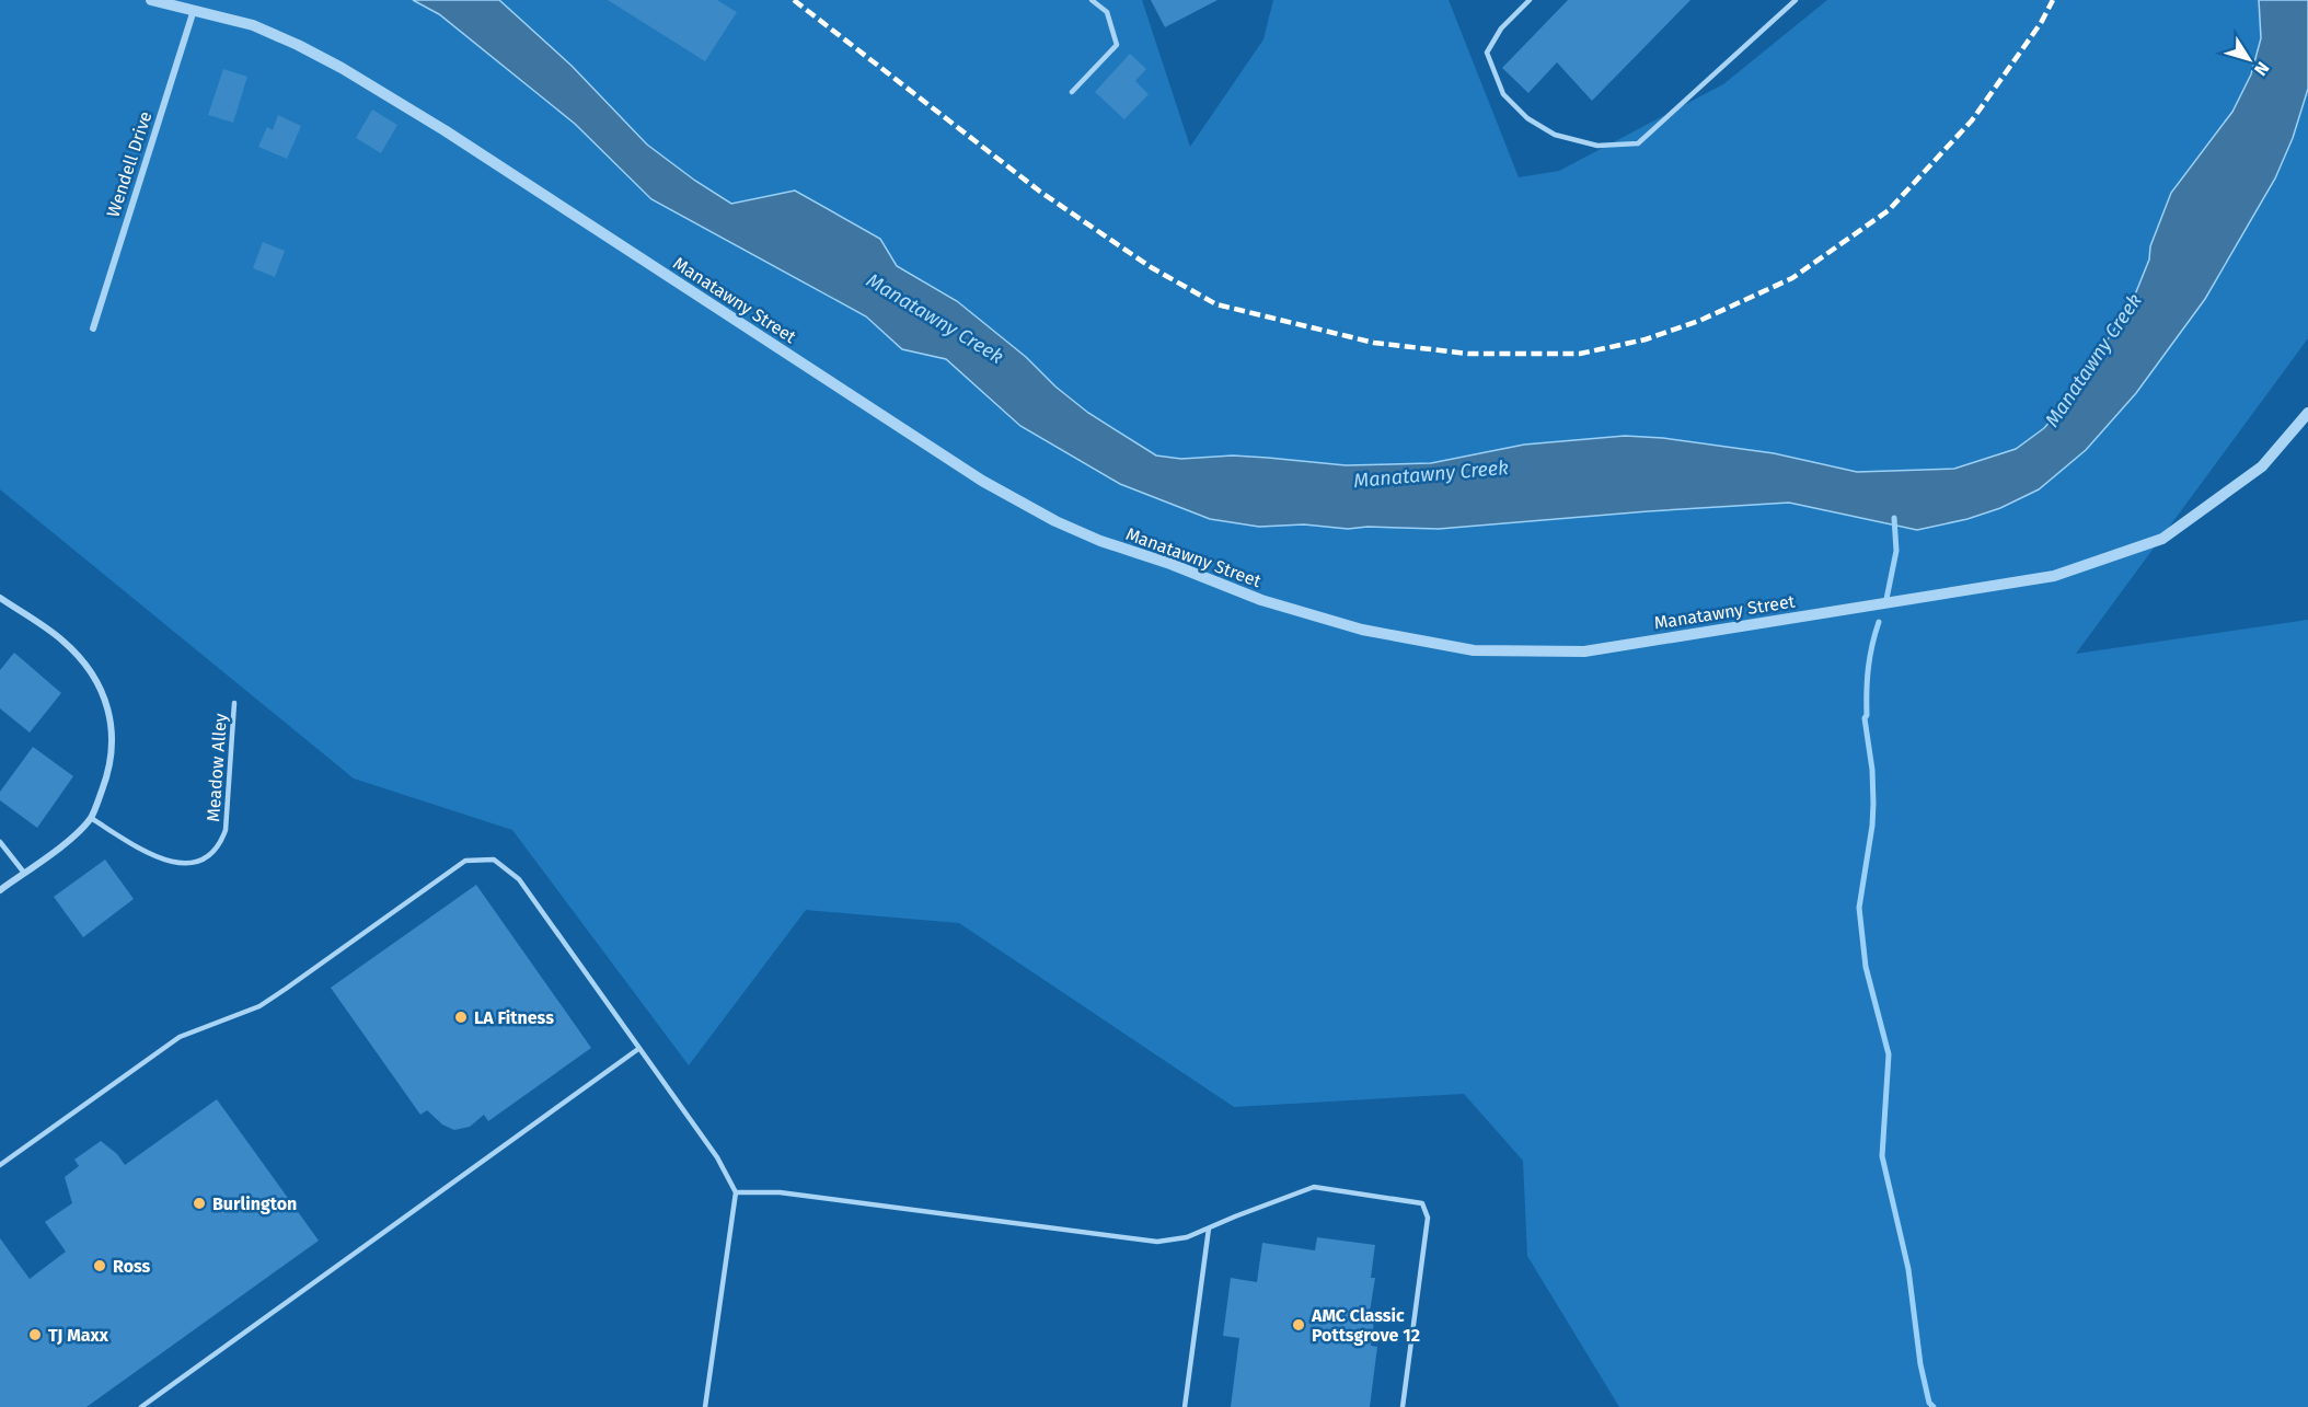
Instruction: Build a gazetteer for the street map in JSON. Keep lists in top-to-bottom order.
{
  "streets": {
    "street": ["Wendell Drive", "Manatawny Street"],
    "lane": ["Meadow Alley"]
  },
  "crossings": [
    ["Wendell Drive", "Manatawny Street"]
  ],
  "water": ["Manatawny Creek"],
  "places": [
    "LA Fitness",
    "Burlington",
    "Ross",
    "AMC Classic Pottsgrove 12",
    "TJ Maxx"
  ],
  "north": "bottom right"
}
